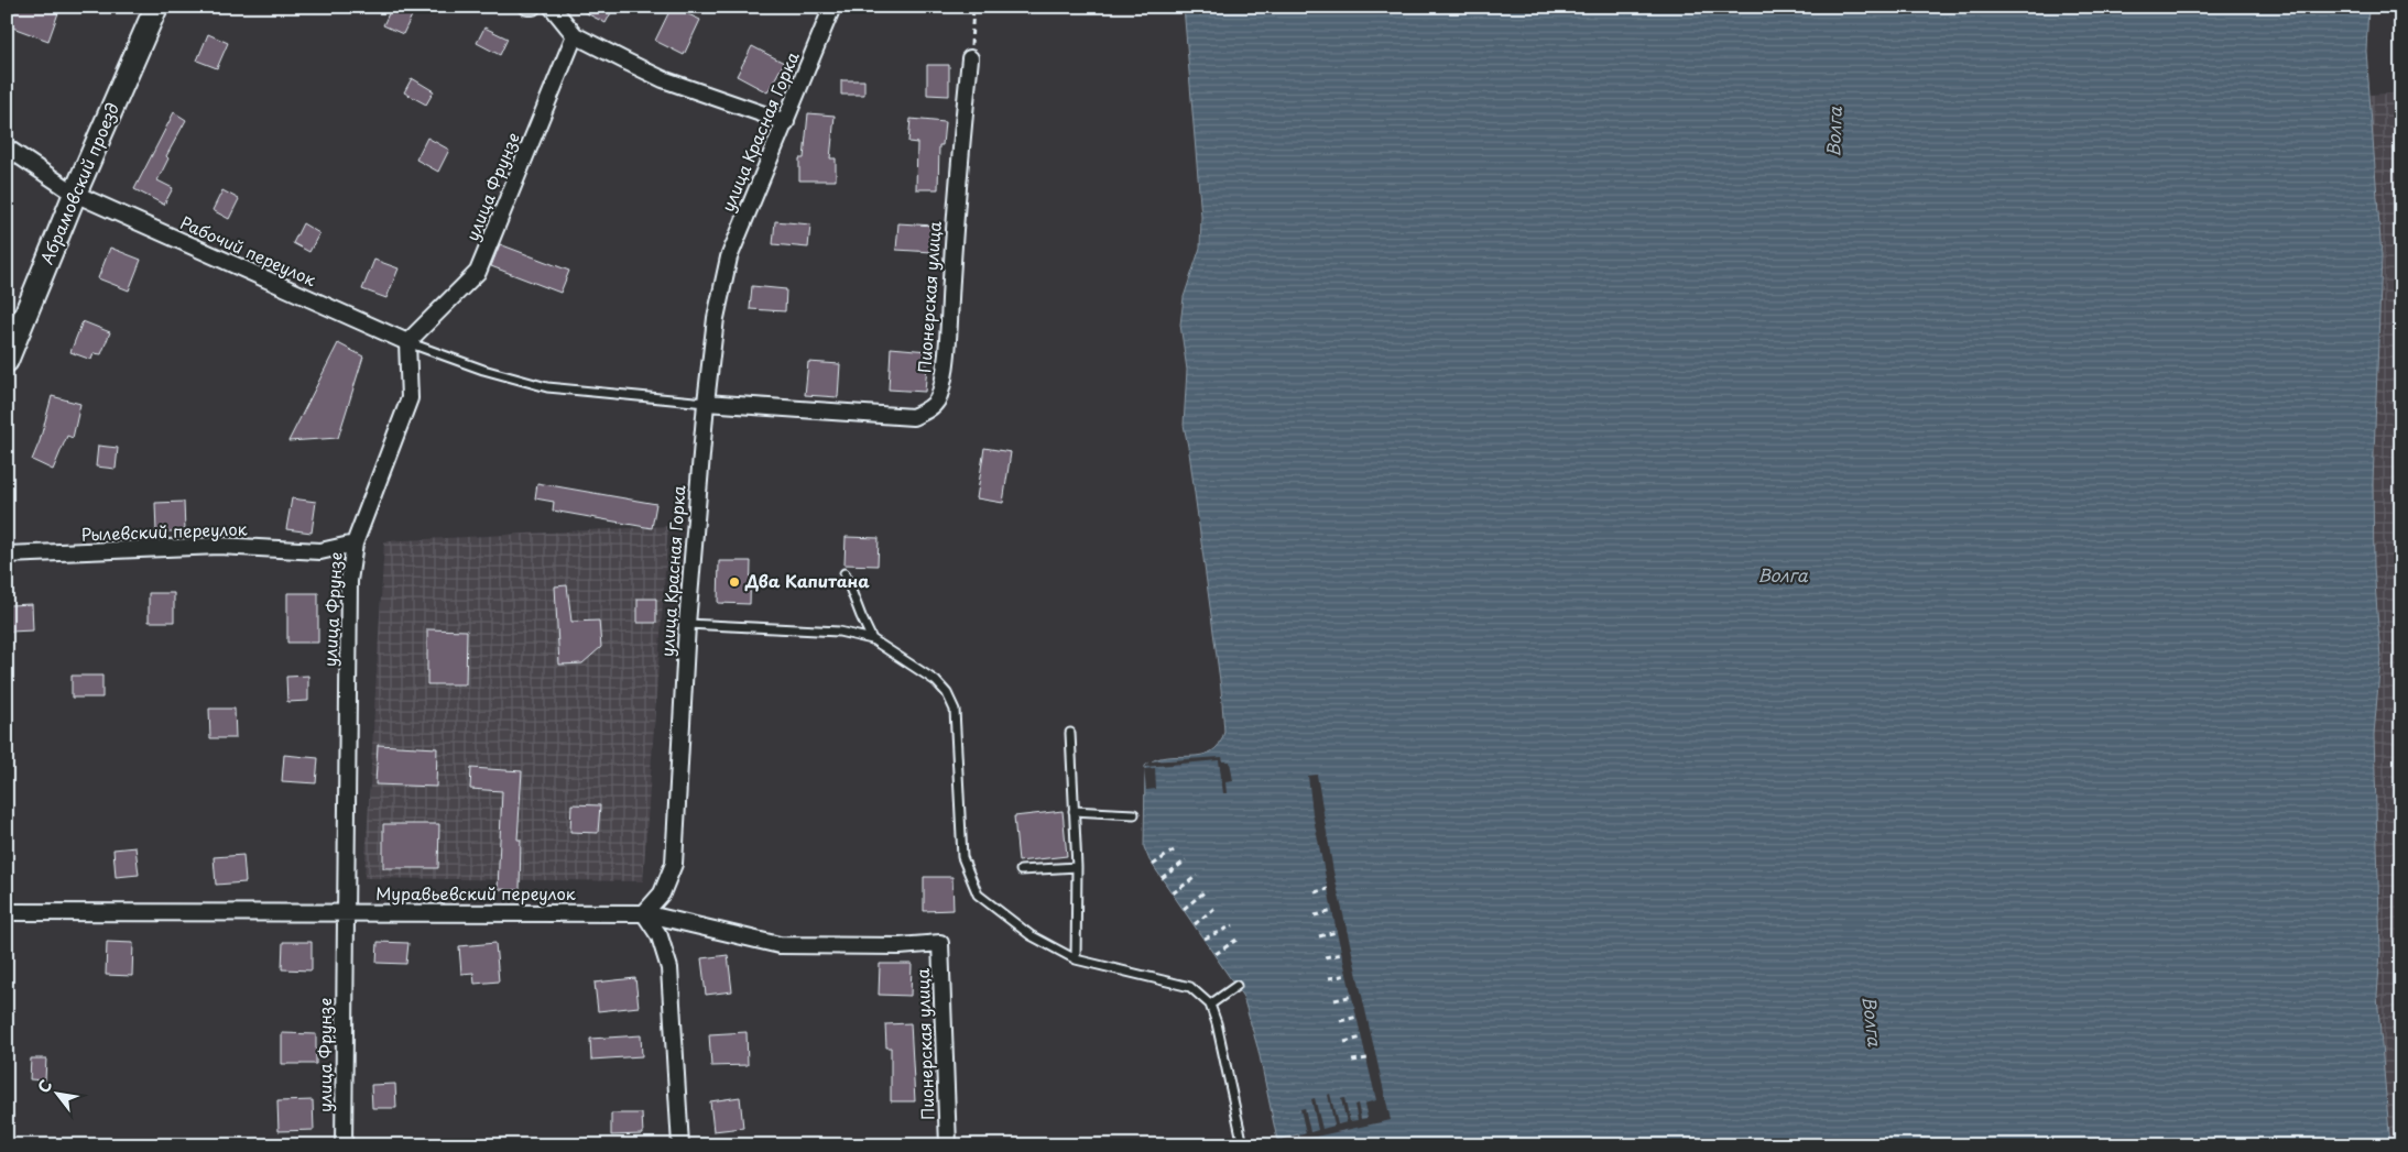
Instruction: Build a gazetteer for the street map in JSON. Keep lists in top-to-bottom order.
{
  "streets": {
    "street": [
      "улица Красная Горка",
      "Абрамовский проезд",
      "улица Фрунзе",
      "Рабочий переулок",
      "Пионерская улица",
      "Рылевский переулок",
      "Муравьевский переулок"
    ]
  },
  "crossings": [
    ["улица Красная Горка", "Пионерская улица"],
    ["улица Красная Горка", "Муравьевский переулок"],
    ["Абрамовский проезд", "Рабочий переулок"],
    ["улица Фрунзе", "Рабочий переулок"],
    ["улица Фрунзе", "Рылевский переулок"],
    ["улица Фрунзе", "Муравьевский переулок"],
    ["Пионерская улица", "Муравьевский переулок"]
  ],
  "water": ["Волга"],
  "places": ["Два Капитана"],
  "north": "top left"
}
